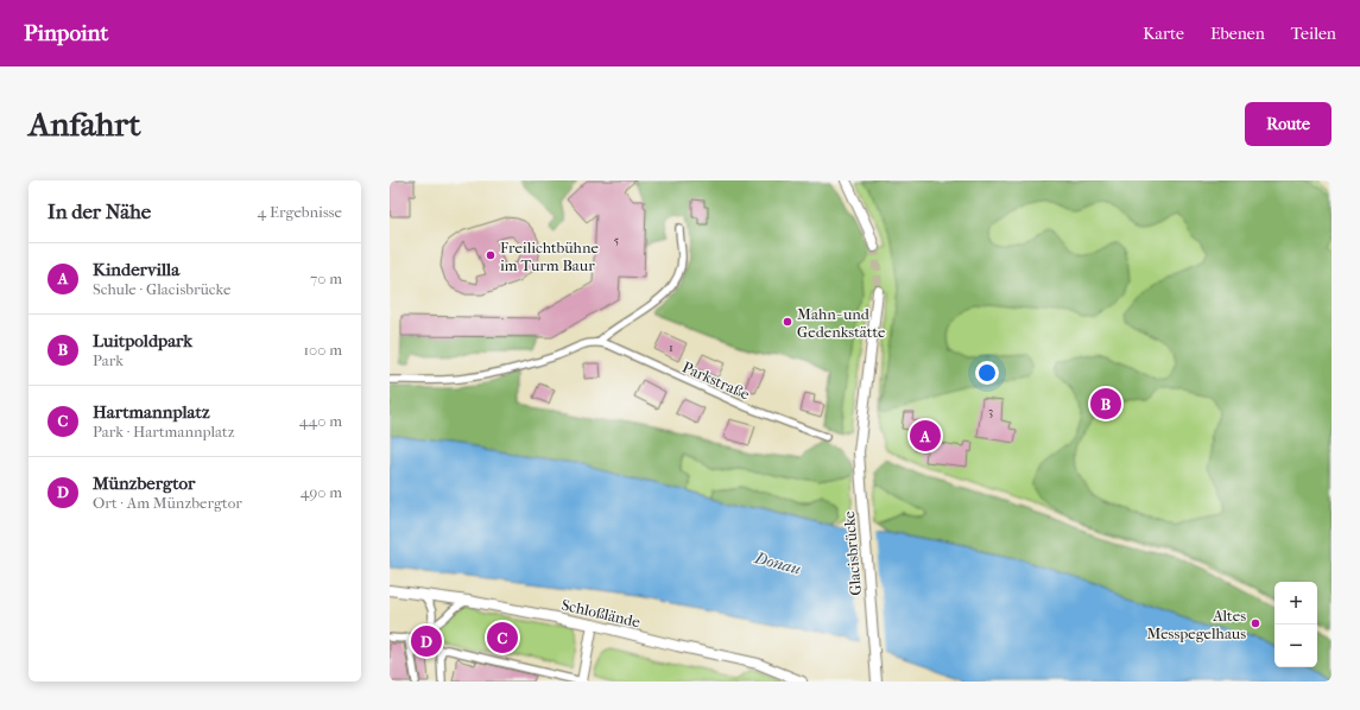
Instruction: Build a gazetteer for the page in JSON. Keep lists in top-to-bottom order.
{
  "streets": {
    "main road": ["Glacisbrücke", "Schloßlände"],
    "street": ["Parkstraße"]
  },
  "water": ["Donau"],
  "places": ["Freilichtbühne im Turm Baur", "Mahn- und Gedenkstätte", "Altes Messpegelhaus"],
  "house_numbers": ["5", "1", "3"],
  "page": {
    "header": "Pinpoint",
    "nav": ["Karte", "Ebenen", "Teilen"],
    "buttons": "Route",
    "title": "Anfahrt",
    "heading": ["In der Nähe", "4 Ergebnisse"],
    "list": [
      {
        "mark": "A",
        "name": "Kindervilla",
        "note": "Schule · Glacisbrücke",
        "value": "70 m"
      },
      {
        "mark": "B",
        "name": "Luitpoldpark",
        "note": "Park",
        "value": "100 m"
      },
      {
        "mark": "C",
        "name": "Hartmannplatz",
        "note": "Park · Hartmannplatz",
        "value": "440 m"
      },
      {
        "mark": "D",
        "name": "Münzbergtor",
        "note": "Ort · Am Münzbergtor",
        "value": "490 m"
      }
    ],
    "pins": [
      "B",
      "A",
      "C",
      "D"
    ],
    "map_buttons": ["+", "−"]
  }
}
